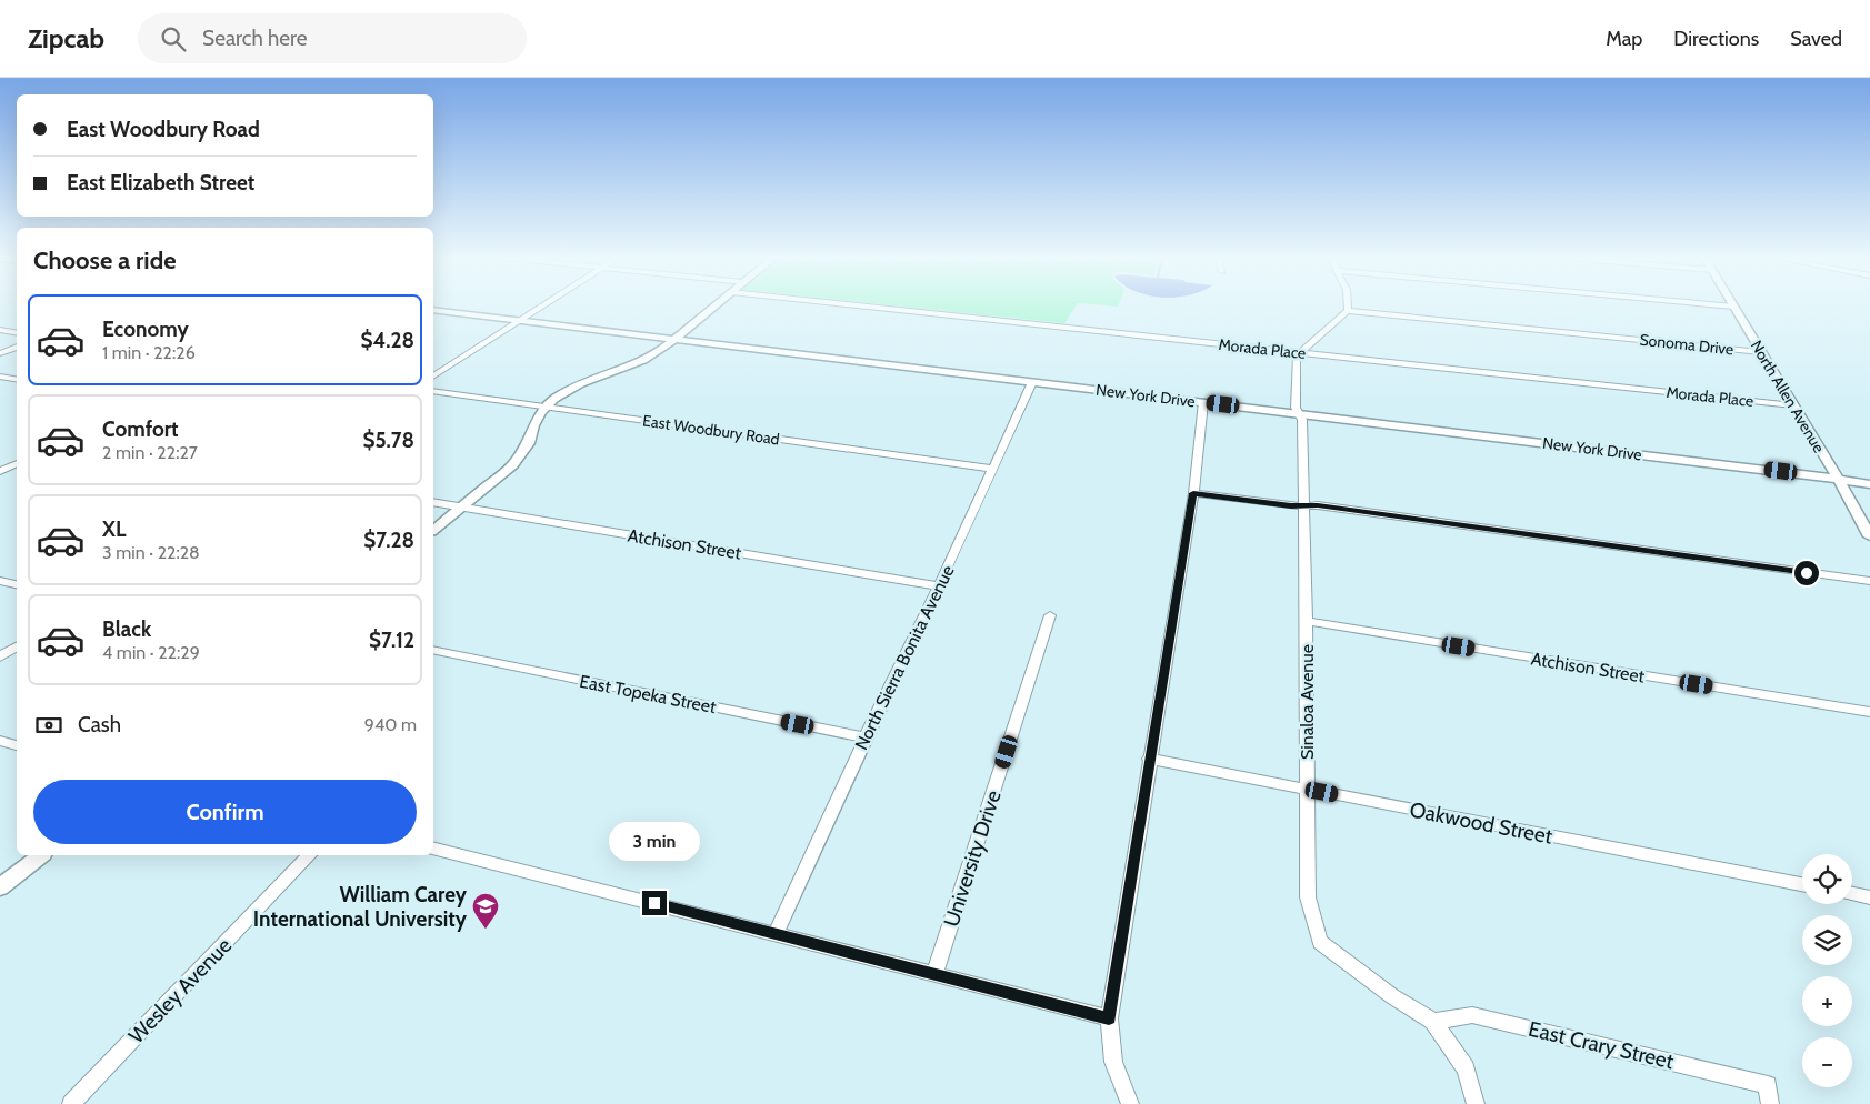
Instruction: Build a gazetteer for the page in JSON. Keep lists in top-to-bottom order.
{
  "streets": {
    "street": [
      "Sonoma Drive",
      "Morada Place",
      "New York Drive",
      "North Allen Avenue",
      "East Woodbury Road",
      "Atchison Street",
      "North Sierra Bonita Avenue",
      "East Topeka Street",
      "Sinaloa Avenue",
      "Oakwood Street",
      "University Drive",
      "Wesley Avenue",
      "East Crary Street"
    ]
  },
  "crossings": [
    ["Sonoma Drive", "North Allen Avenue"],
    ["Sonoma Drive", "Sinaloa Avenue"],
    ["Morada Place", "North Allen Avenue"],
    ["Morada Place", "Sinaloa Avenue"],
    ["New York Drive", "North Allen Avenue"],
    ["New York Drive", "North Sierra Bonita Avenue"],
    ["New York Drive", "Sinaloa Avenue"],
    ["East Woodbury Road", "North Sierra Bonita Avenue"],
    ["Atchison Street", "North Sierra Bonita Avenue"],
    ["Atchison Street", "Sinaloa Avenue"],
    ["North Sierra Bonita Avenue", "East Topeka Street"],
    ["Sinaloa Avenue", "Oakwood Street"],
    ["Sinaloa Avenue", "East Crary Street"]
  ],
  "places": {
    "school or university": ["William Carey International University"]
  },
  "page": {
    "header": "Zipcab",
    "search": "Search here",
    "nav": ["Map", "Directions", "Saved"],
    "banner": ["East Woodbury Road", "East Elizabeth Street"],
    "heading": "Choose a ride",
    "list": [
      {
        "name": "Economy",
        "note": "1 min · 22:26",
        "value": "$4.28"
      },
      {
        "name": "Comfort",
        "note": "2 min · 22:27",
        "value": "$5.78"
      },
      {
        "name": "XL",
        "note": "3 min · 22:28",
        "value": "$7.28"
      },
      {
        "name": "Black",
        "note": "4 min · 22:29",
        "value": "$7.12"
      }
    ],
    "pay": ["Cash", "940 m"],
    "buttons": "Confirm",
    "bubble": "3 min",
    "map_buttons": ["+", "−"]
  }
}
